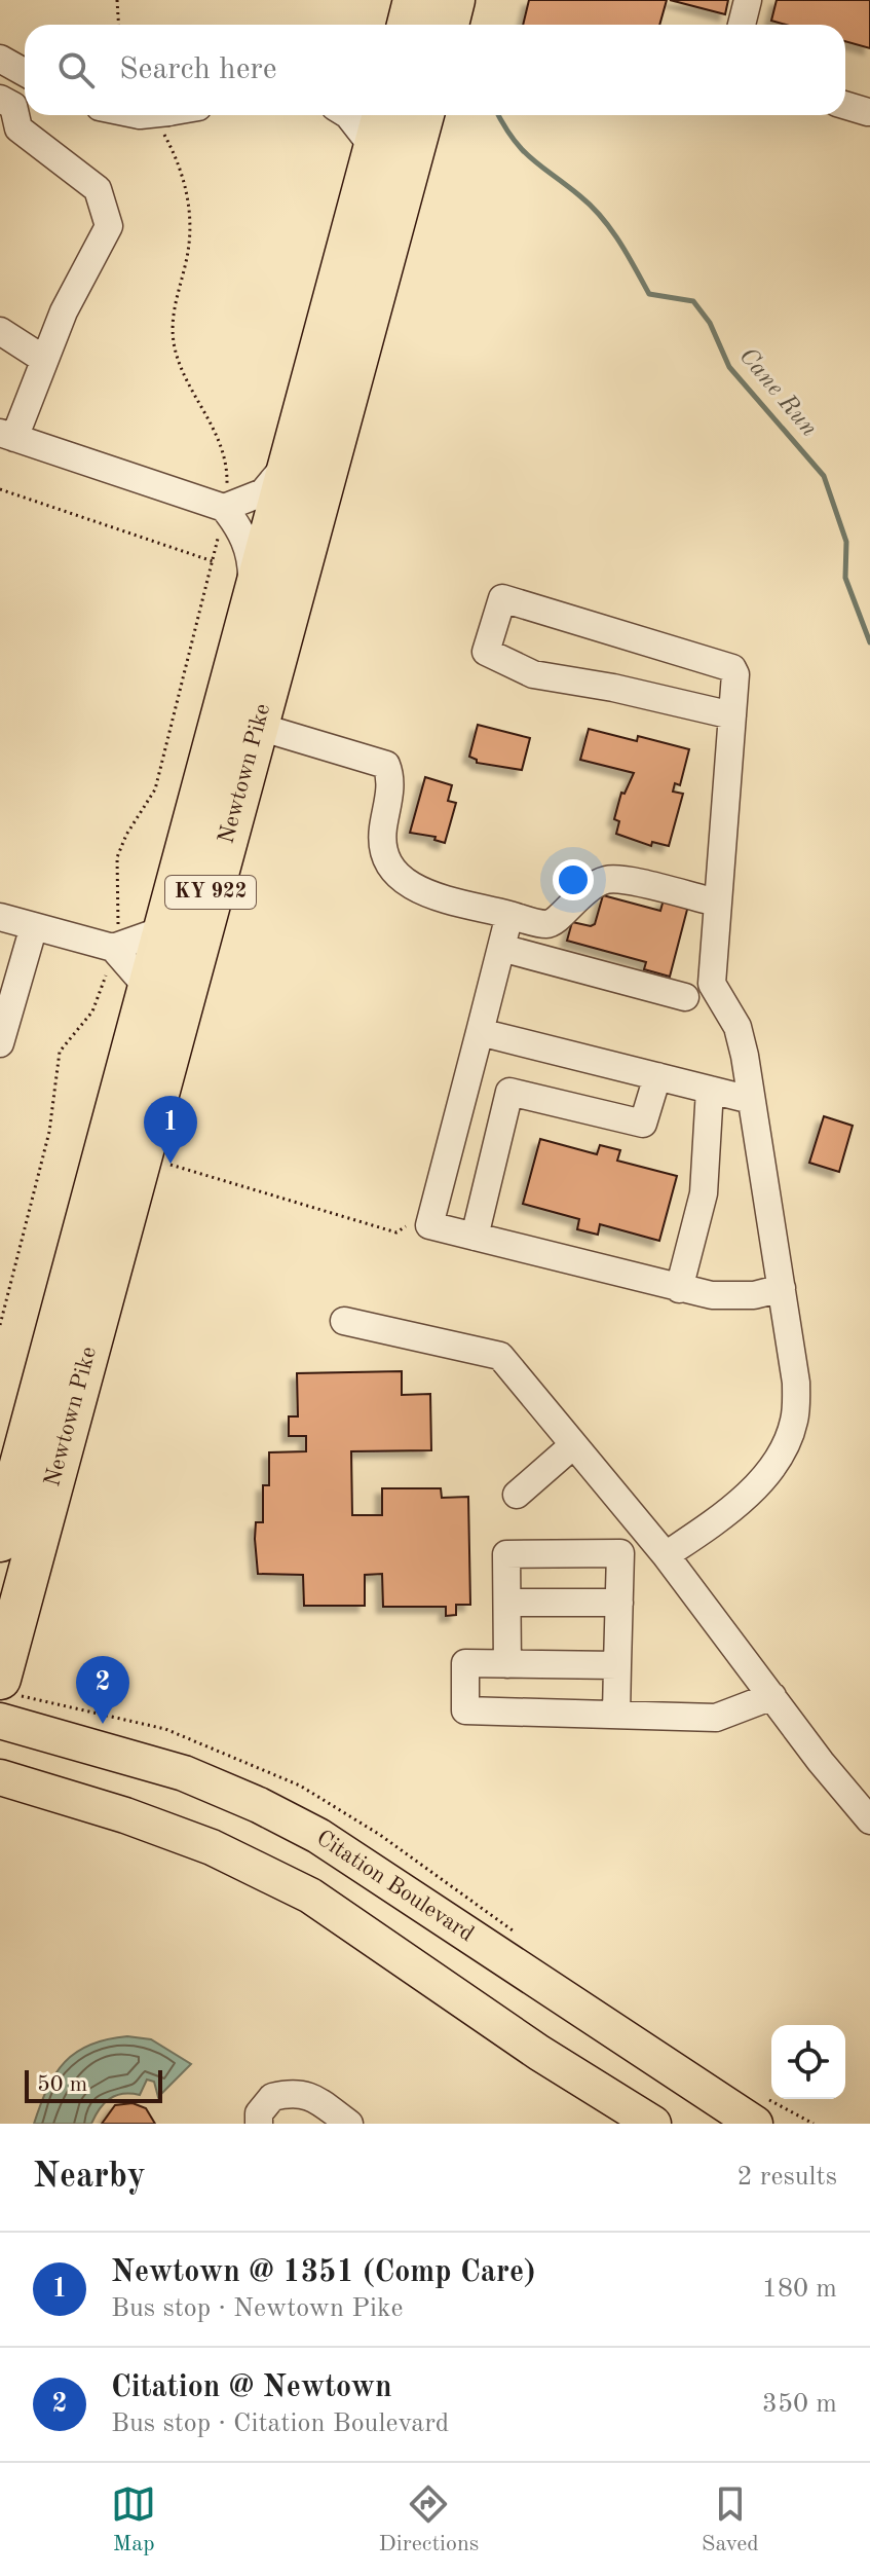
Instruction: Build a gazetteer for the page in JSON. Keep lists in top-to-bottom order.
{
  "streets": {
    "highway": ["Newtown Pike", "KY 922"],
    "main road": ["Citation Boulevard"]
  },
  "crossings": [
    ["Newtown Pike", "Citation Boulevard"]
  ],
  "water": ["Cane Run"],
  "scale_bar": "50 m",
  "page": {
    "search": "Search here",
    "pins": ["1", "2"],
    "scale": "50 m",
    "heading": ["Nearby", "2 results"],
    "list": [
      {
        "mark": "1",
        "name": "Newtown @ 1351 (Comp Care)",
        "note": "Bus stop · Newtown Pike",
        "value": "180 m"
      },
      {
        "mark": "2",
        "name": "Citation @ Newtown",
        "note": "Bus stop · Citation Boulevard",
        "value": "350 m"
      }
    ],
    "nav": ["Map", "Directions", "Saved"]
  }
}
